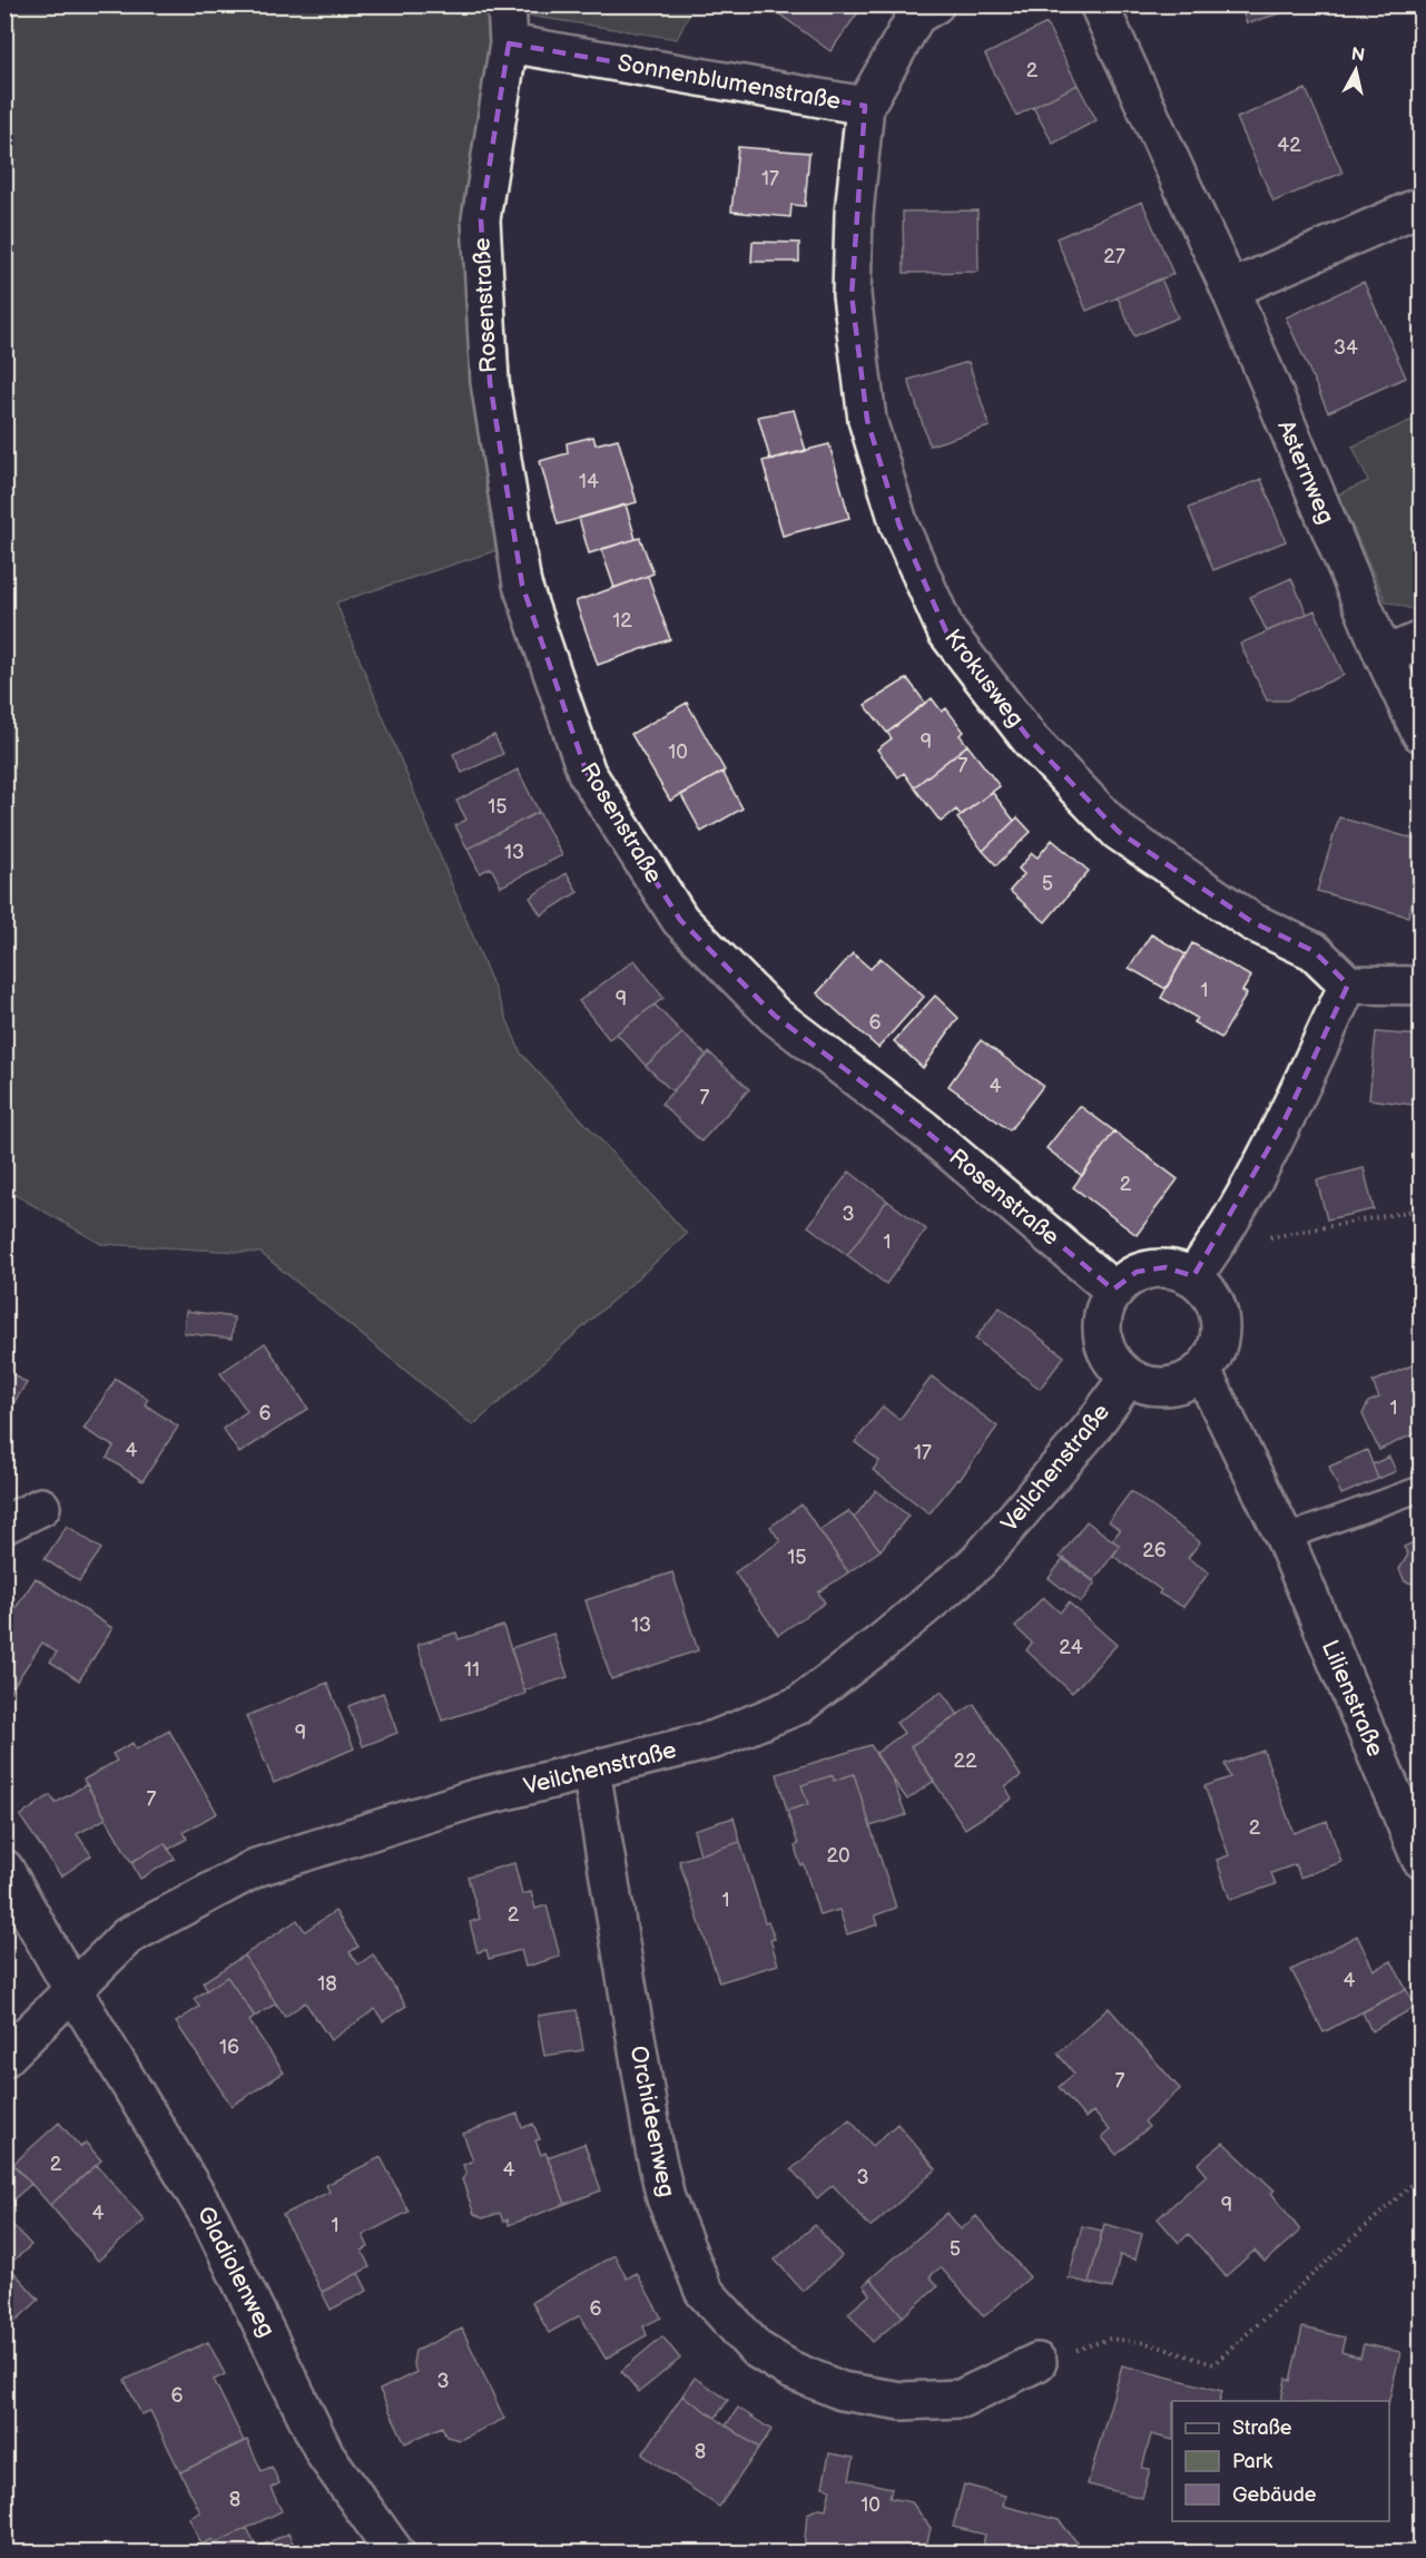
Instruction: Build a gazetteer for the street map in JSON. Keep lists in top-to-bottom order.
{
  "streets": {
    "street": [
      "Sonnenblumenstraße",
      "Rosenstraße",
      "Asternweg",
      "Krokusweg",
      "Veilchenstraße",
      "Lilienstraße",
      "Orchideenweg",
      "Gladiolenweg"
    ]
  },
  "crossings": [
    ["Sonnenblumenstraße", "Rosenstraße"],
    ["Sonnenblumenstraße", "Krokusweg"],
    ["Rosenstraße", "Veilchenstraße"],
    ["Rosenstraße", "Lilienstraße"],
    ["Veilchenstraße", "Lilienstraße"],
    ["Veilchenstraße", "Orchideenweg"],
    ["Veilchenstraße", "Gladiolenweg"]
  ],
  "house_numbers": [
    "2",
    "42",
    "17",
    "27",
    "34",
    "14",
    "12",
    "9",
    "10",
    "7",
    "15",
    "13",
    "5",
    "1",
    "9",
    "6",
    "4",
    "7",
    "2",
    "3",
    "1",
    "1",
    "6",
    "4",
    "17",
    "26",
    "15",
    "13",
    "24",
    "11",
    "9",
    "22",
    "7",
    "2",
    "20",
    "1",
    "2",
    "4",
    "18",
    "16",
    "7",
    "2",
    "4",
    "3",
    "9",
    "4",
    "1",
    "5",
    "6",
    "3",
    "6",
    "8",
    "8",
    "10"
  ],
  "legend": ["Straße", "Park", "Gebäude"],
  "north": "top"
}
